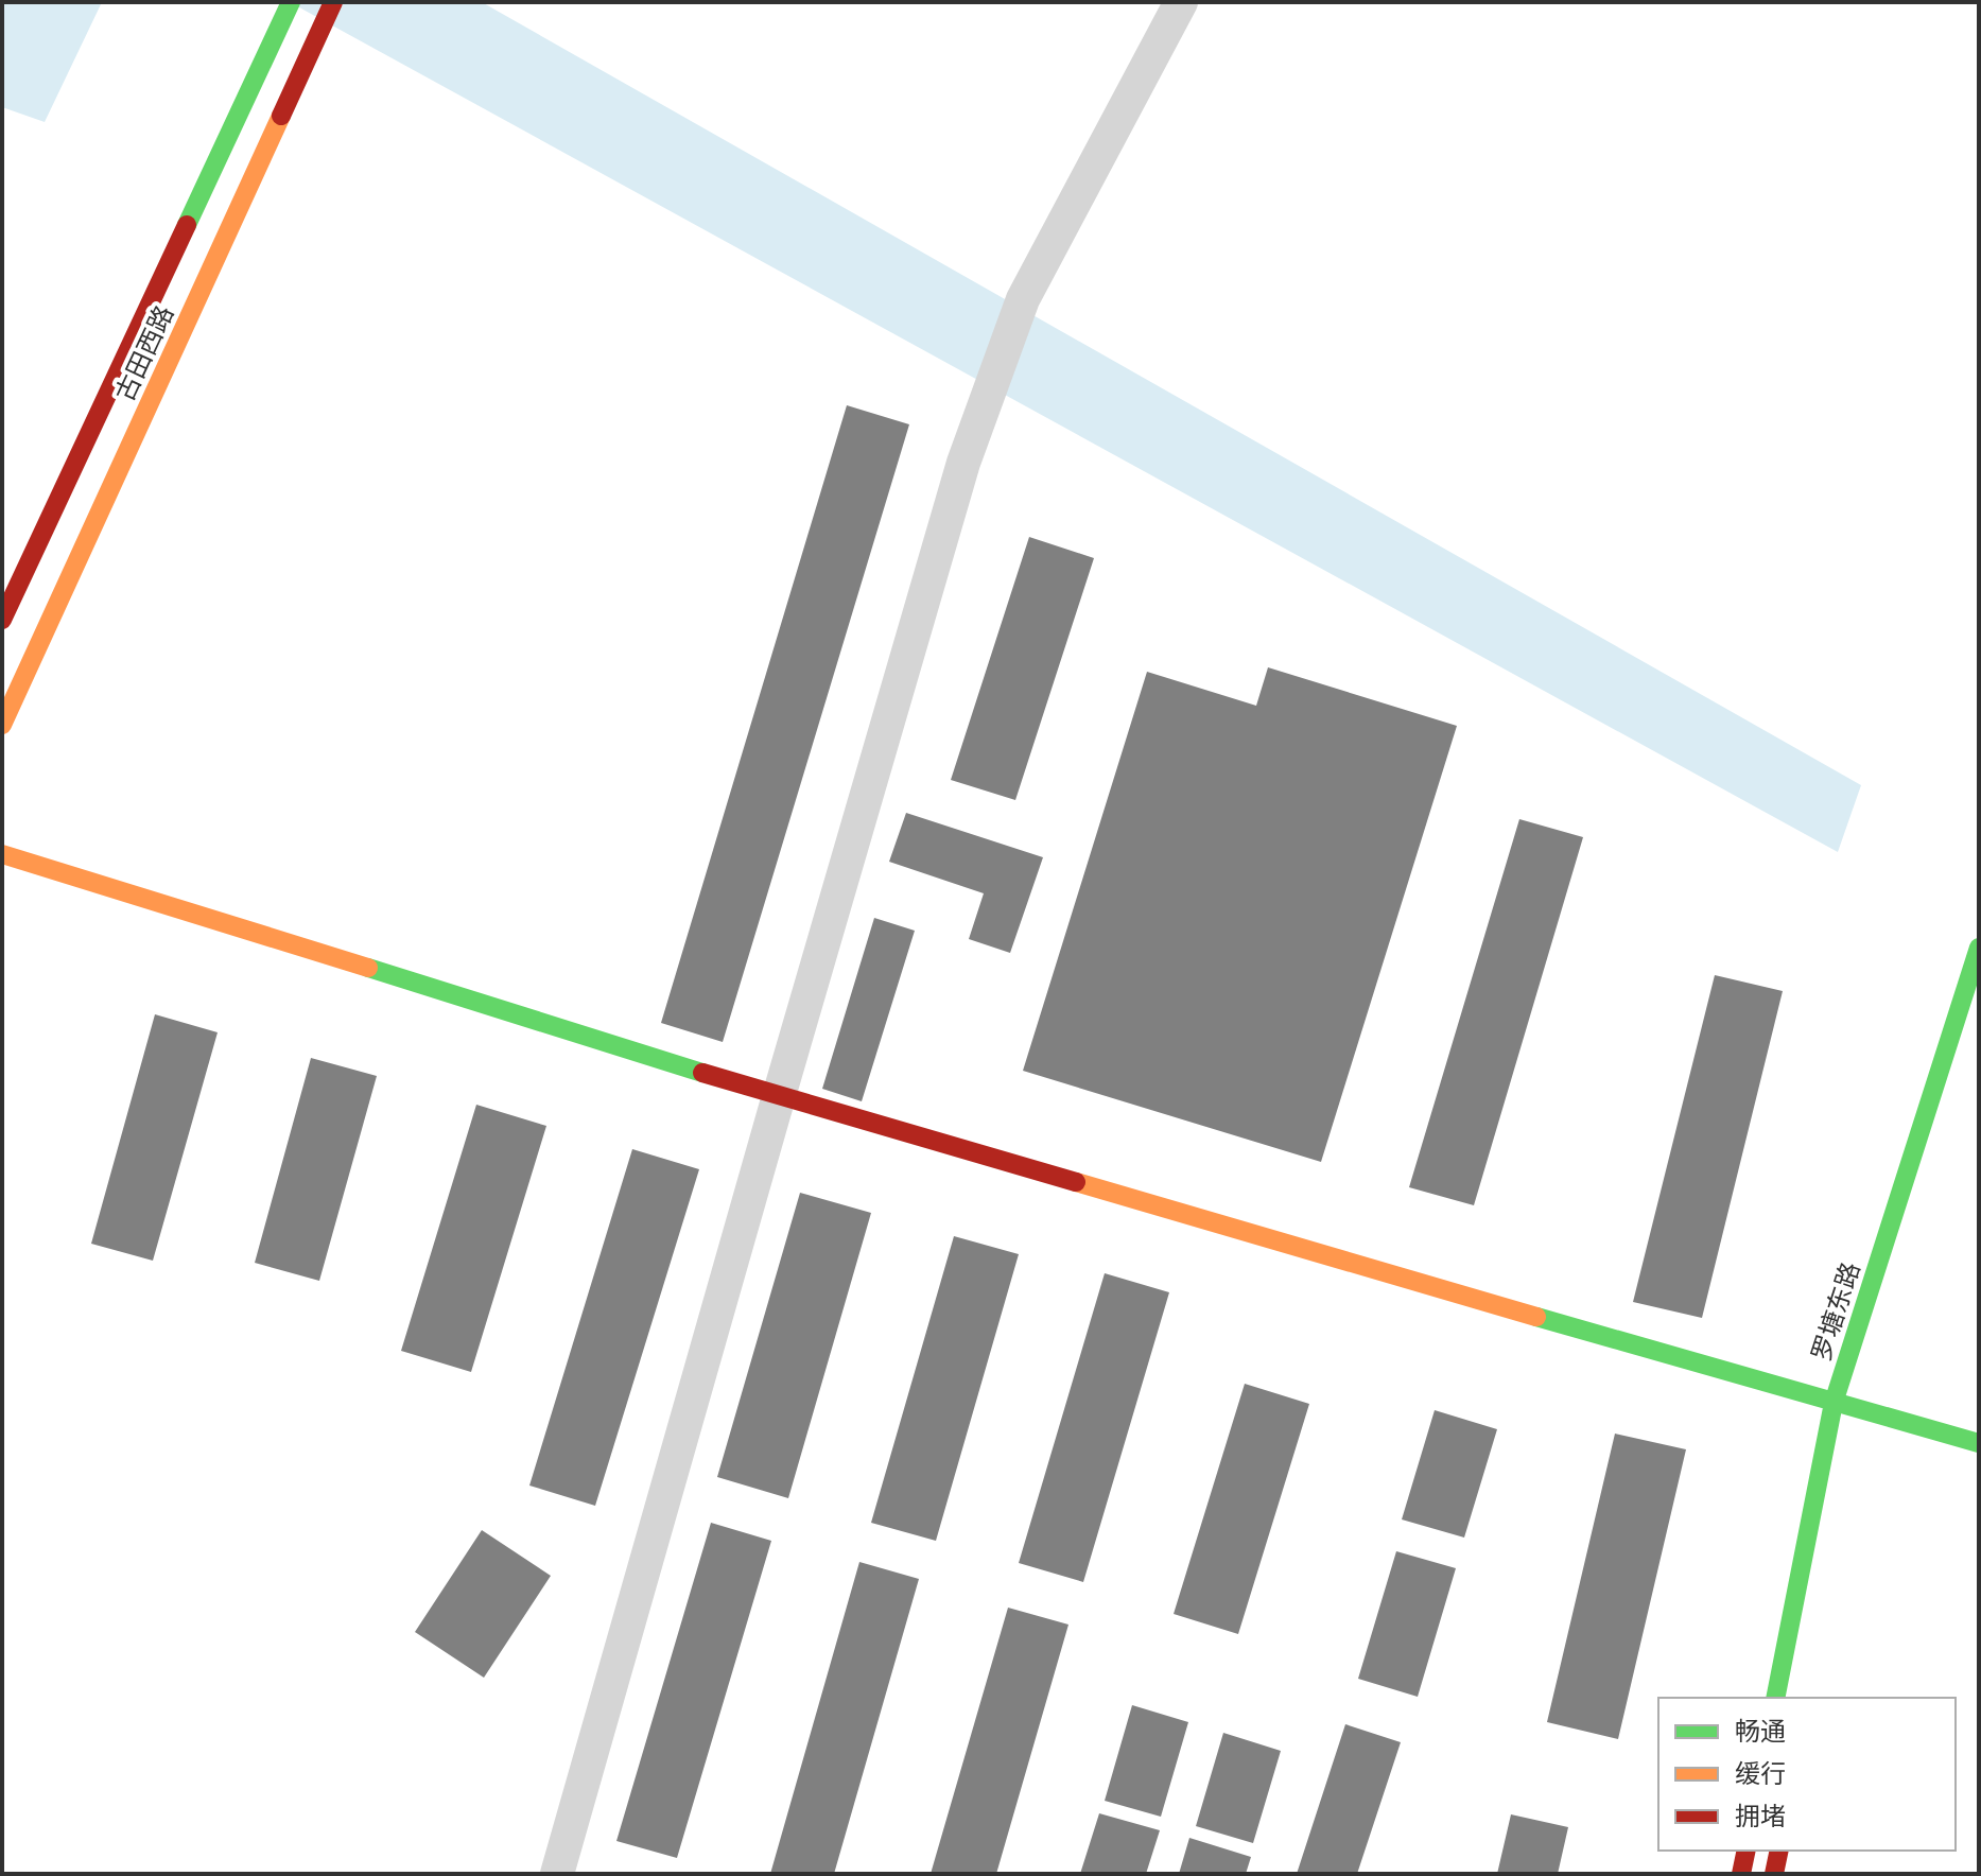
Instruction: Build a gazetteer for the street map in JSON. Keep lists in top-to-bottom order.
{
  "streets": {
    "street": ["古田西路", "罗塘东路"]
  },
  "legend": ["畅通", "缓行", "拥堵"]
}
